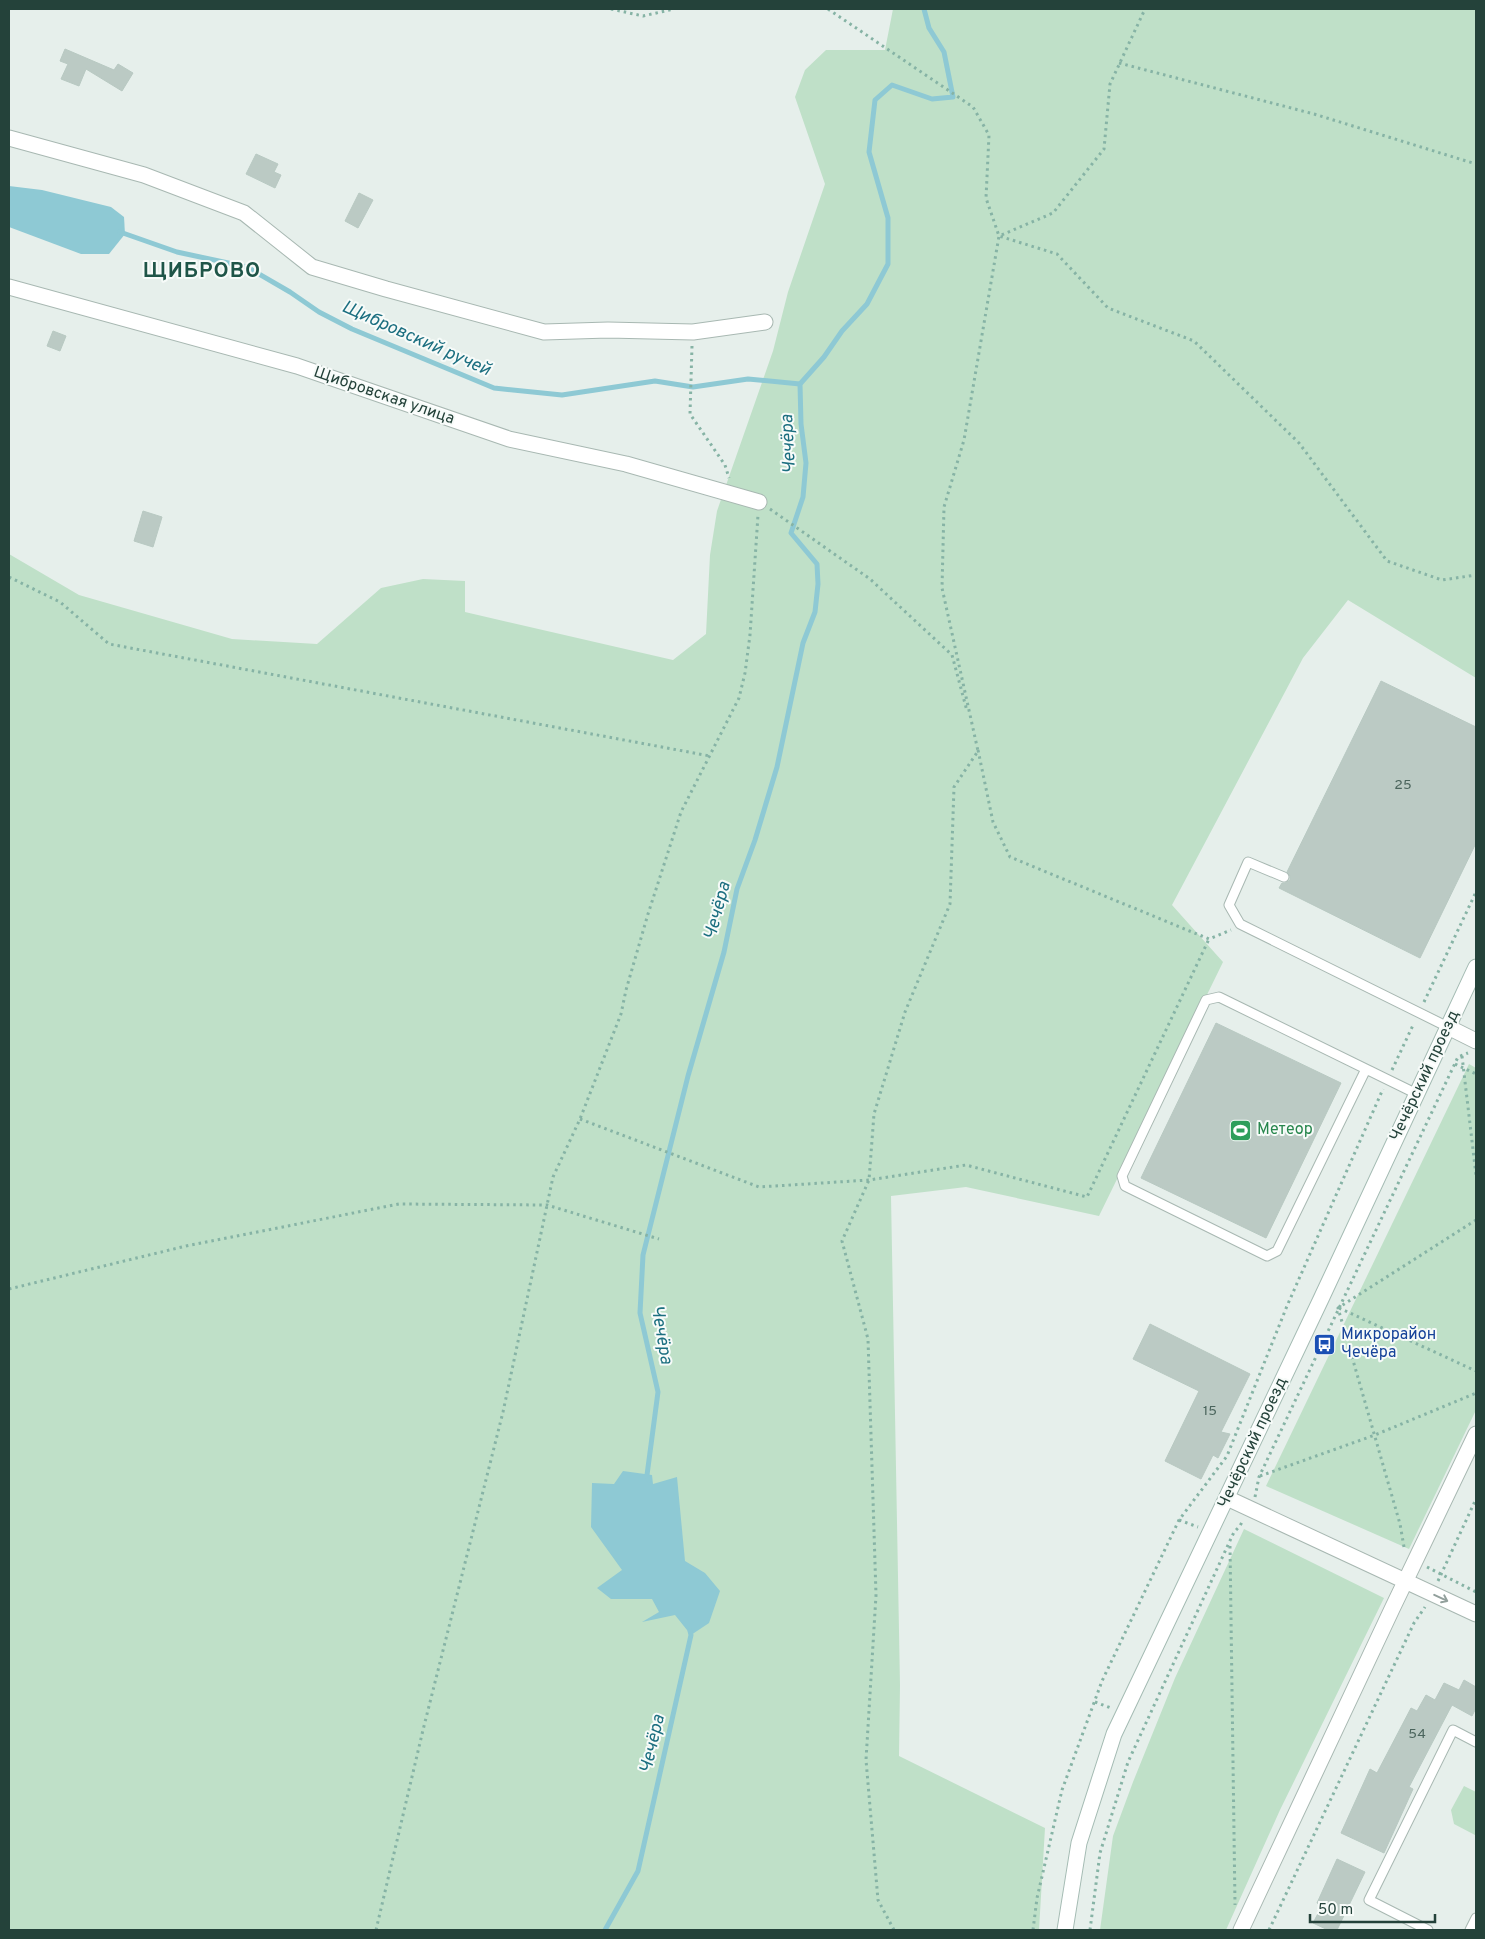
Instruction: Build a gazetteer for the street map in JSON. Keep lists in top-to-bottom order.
{
  "streets": {
    "street": ["Щибровская улица", "Чечёрский проезд"]
  },
  "districts": ["ЩИБРОВО"],
  "water": ["Щибровский ручей", "Чечёра"],
  "places": {
    "sports": ["Метеор"],
    "bus stop": ["Микрорайон Чечёра"]
  },
  "house_numbers": ["25", "15", "54"],
  "scale_bar": "50 m"
}
